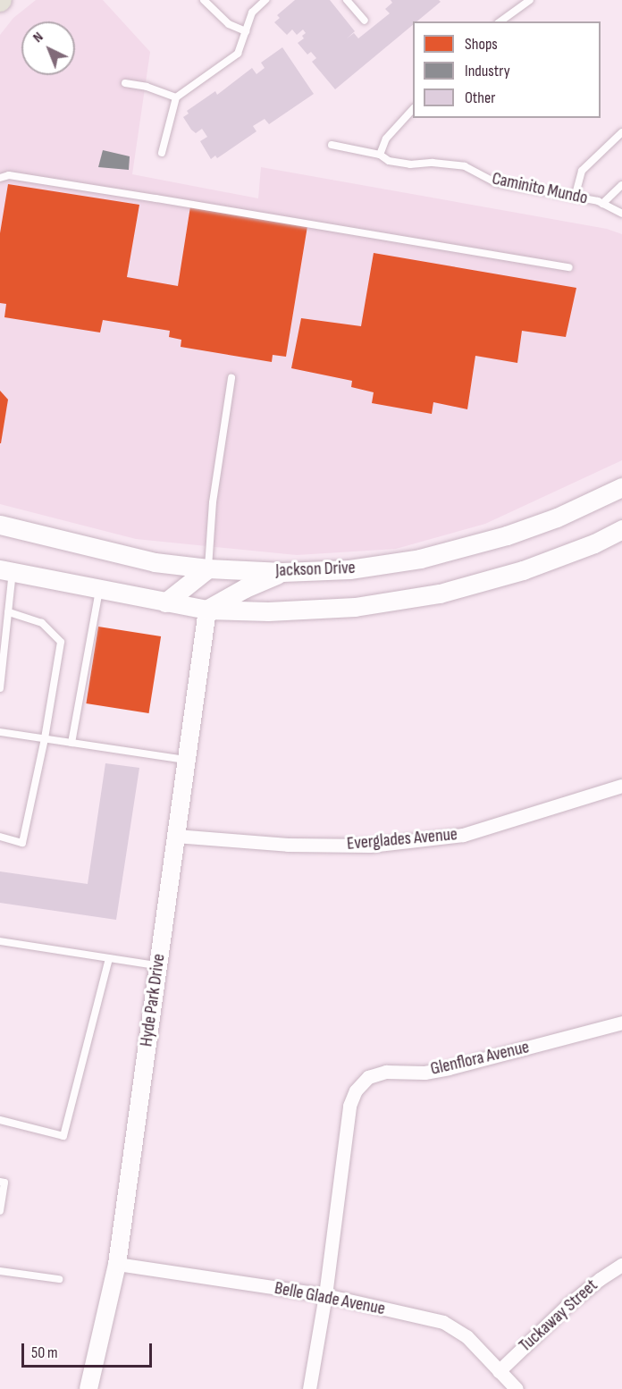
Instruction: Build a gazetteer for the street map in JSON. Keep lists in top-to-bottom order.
{
  "streets": {
    "main road": ["Jackson Drive"],
    "street": [
      "Everglades Avenue",
      "Hyde Park Drive",
      "Glenflora Avenue",
      "Belle Glade Avenue",
      "Tuckaway Street"
    ],
    "lane": ["Caminito Mundo"]
  },
  "crossings": [
    ["Everglades Avenue", "Hyde Park Drive"],
    ["Hyde Park Drive", "Belle Glade Avenue"],
    ["Glenflora Avenue", "Belle Glade Avenue"],
    ["Belle Glade Avenue", "Tuckaway Street"]
  ],
  "legend": ["Shops", "Industry", "Other"],
  "scale_bar": "50 m",
  "north": "top left"
}
